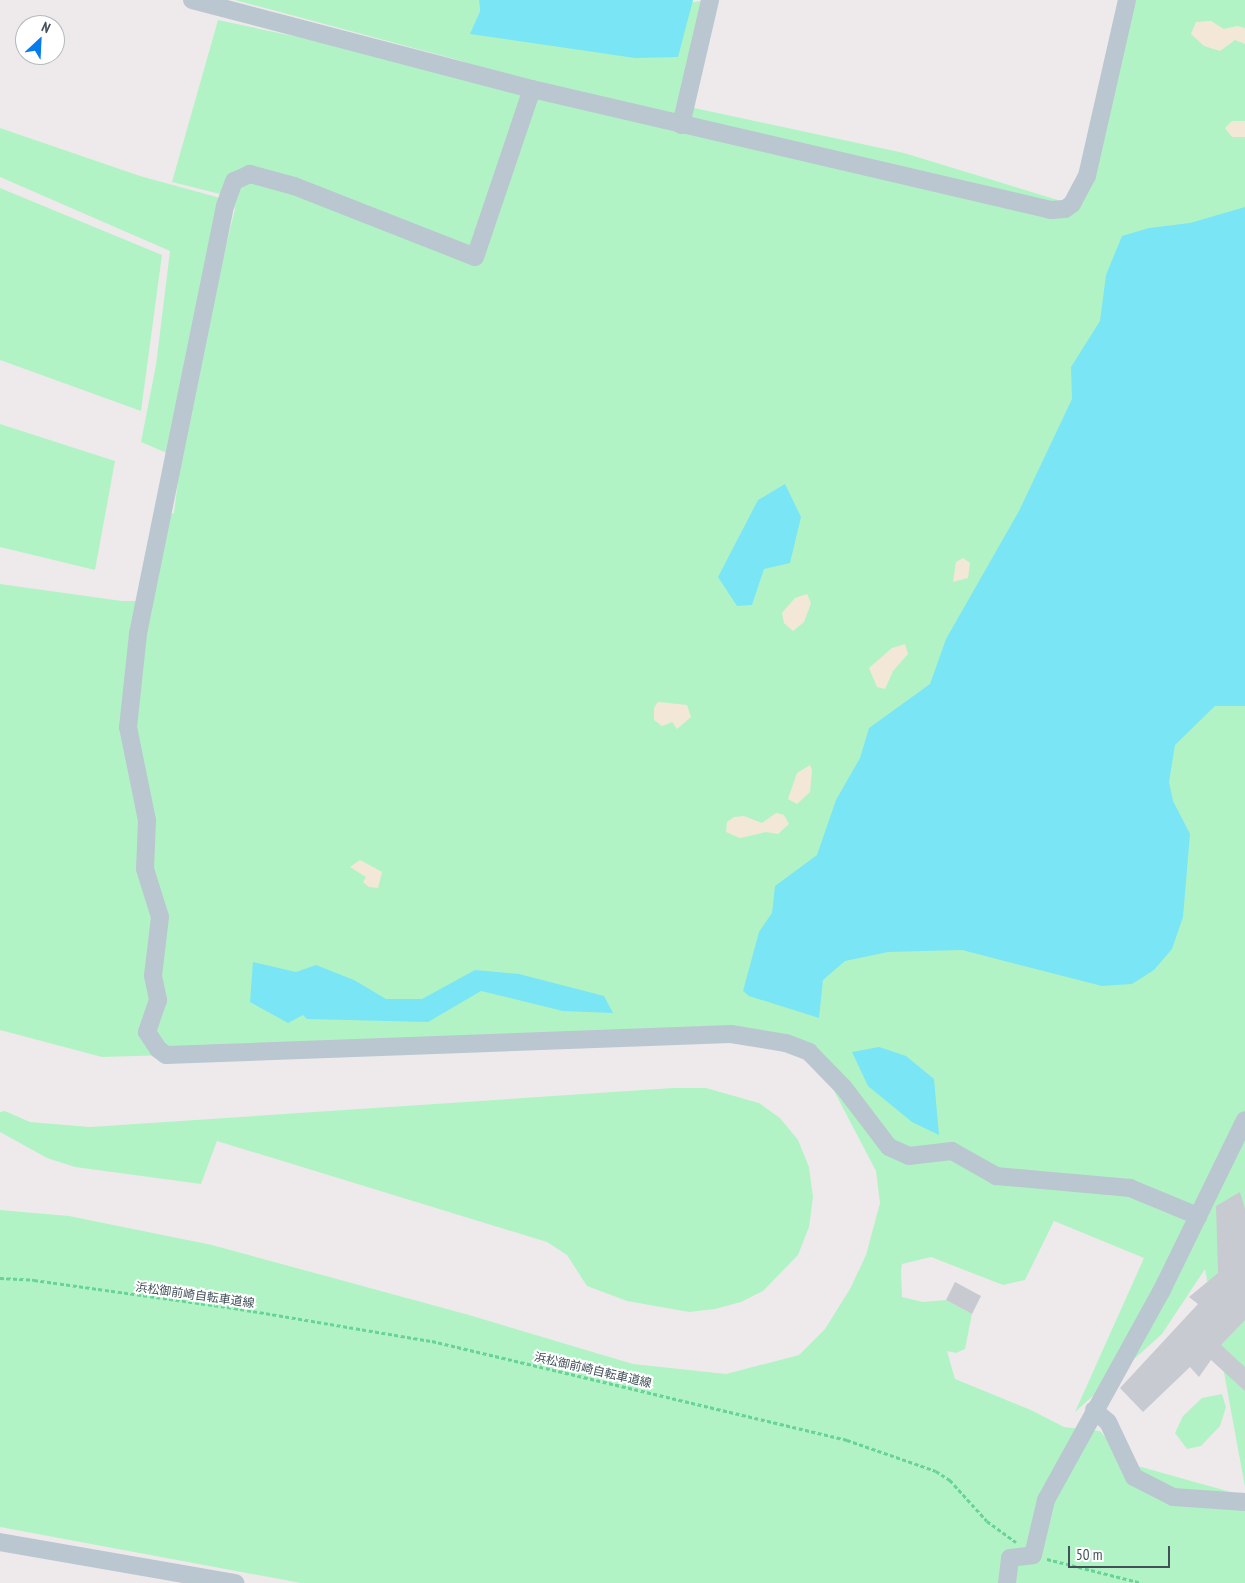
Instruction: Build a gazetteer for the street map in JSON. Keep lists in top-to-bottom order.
{
  "streets": {
    "path": ["浜松御前崎自転車道線"]
  },
  "scale_bar": "50 m",
  "north": "top right"
}
